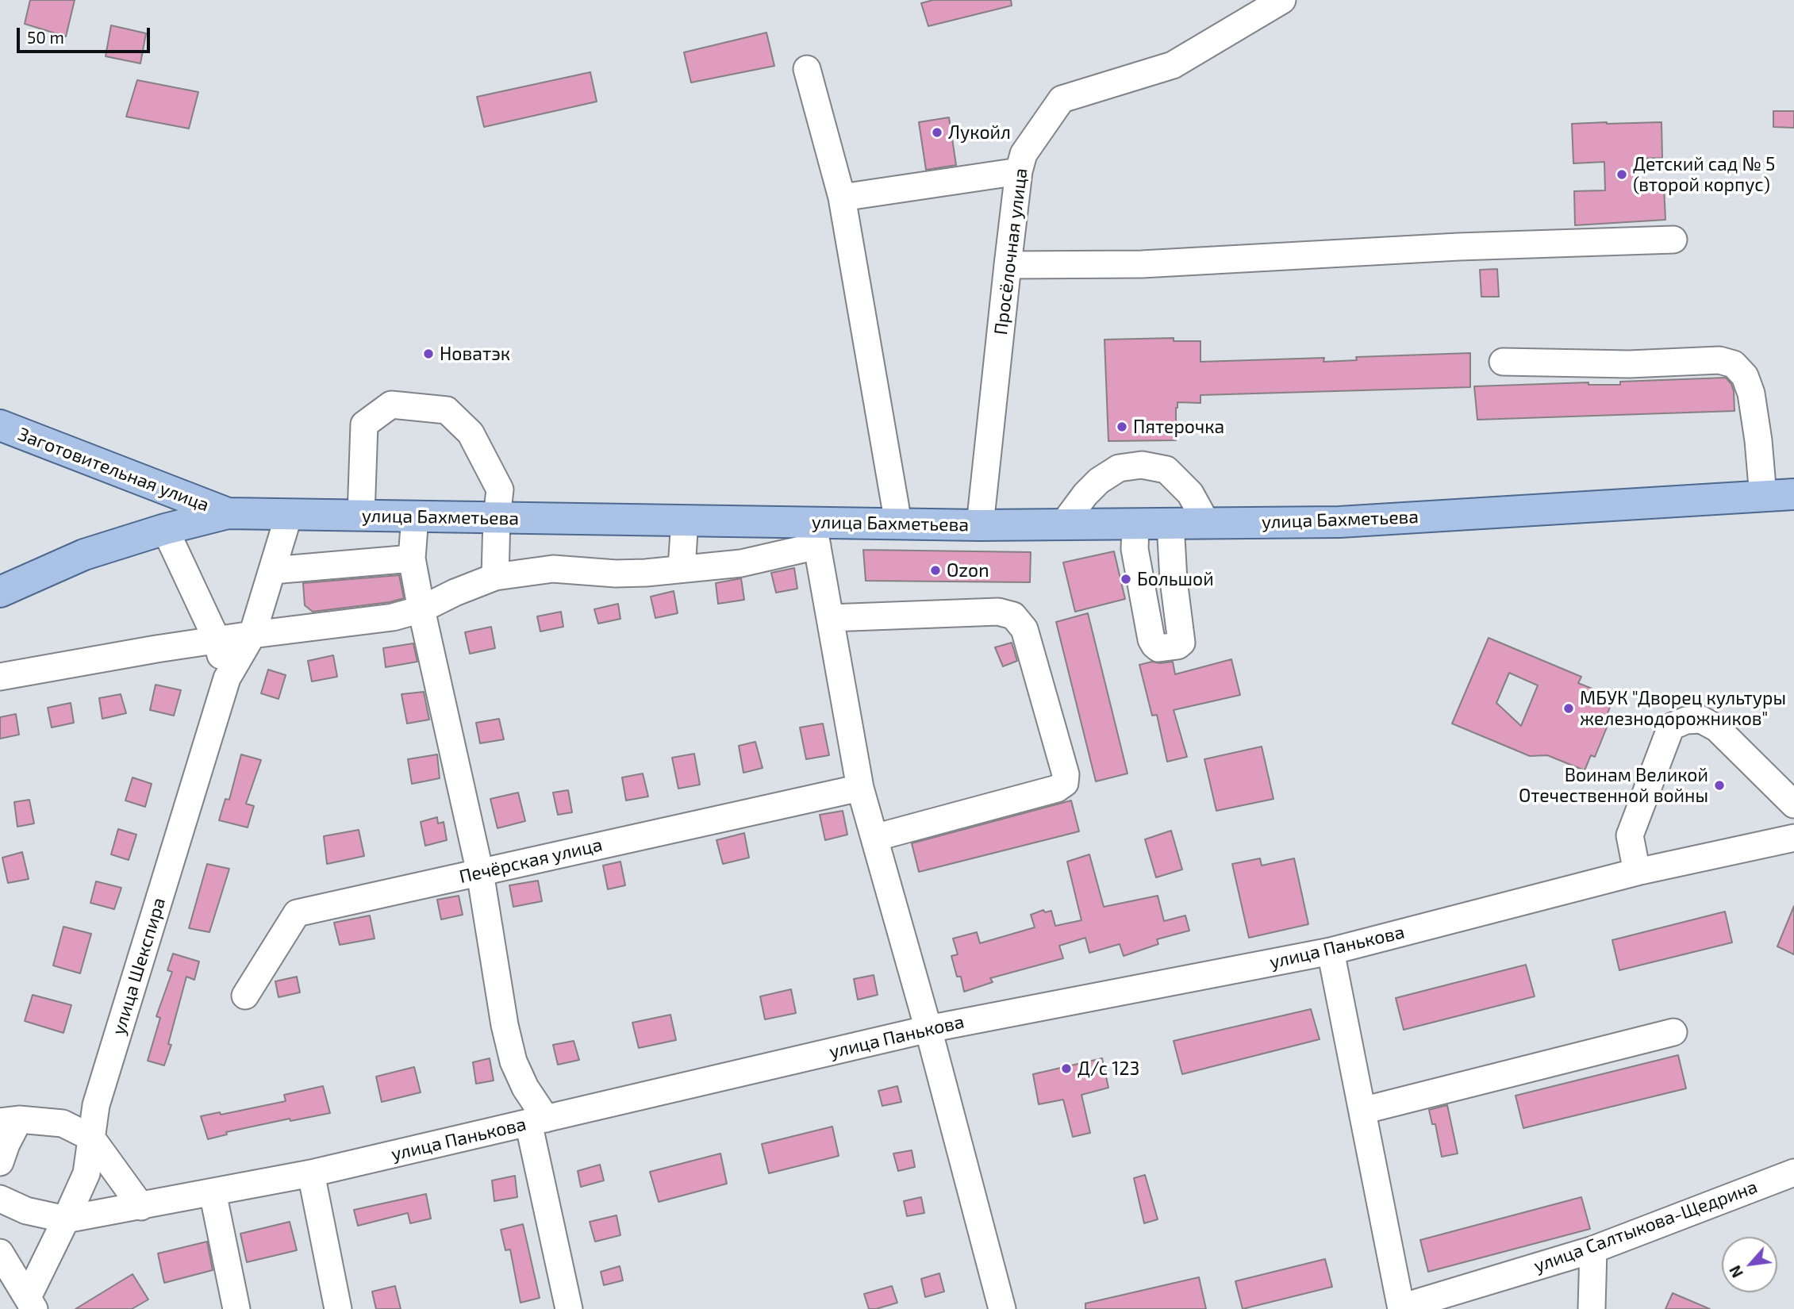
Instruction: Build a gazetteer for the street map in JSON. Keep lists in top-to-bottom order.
{
  "streets": {
    "main road": ["Заготовительная улица", "улица Бахметьева"],
    "street": [
      "Просёлочная улица",
      "Печёрская улица",
      "улица Панькова",
      "улица Шекспира",
      "улица Салтыкова-Щедрина"
    ]
  },
  "crossings": [
    ["Просёлочная улица", "улица Бахметьева"],
    ["Заготовительная улица", "улица Бахметьева"],
    ["улица Бахметьева", "улица Шекспира"],
    ["улица Панькова", "улица Шекспира"]
  ],
  "places": [
    "Лукойл",
    "Детский сад № 5 (второй корпус)",
    "Новатэк",
    "Пятерочка",
    "Ozon",
    "Большой",
    "МБУК \"Дворец культуры железнодорожников\"",
    "Воинам Великой Отечественной войны",
    "Д/с 123"
  ],
  "scale_bar": "50 m",
  "north": "bottom left"
}
